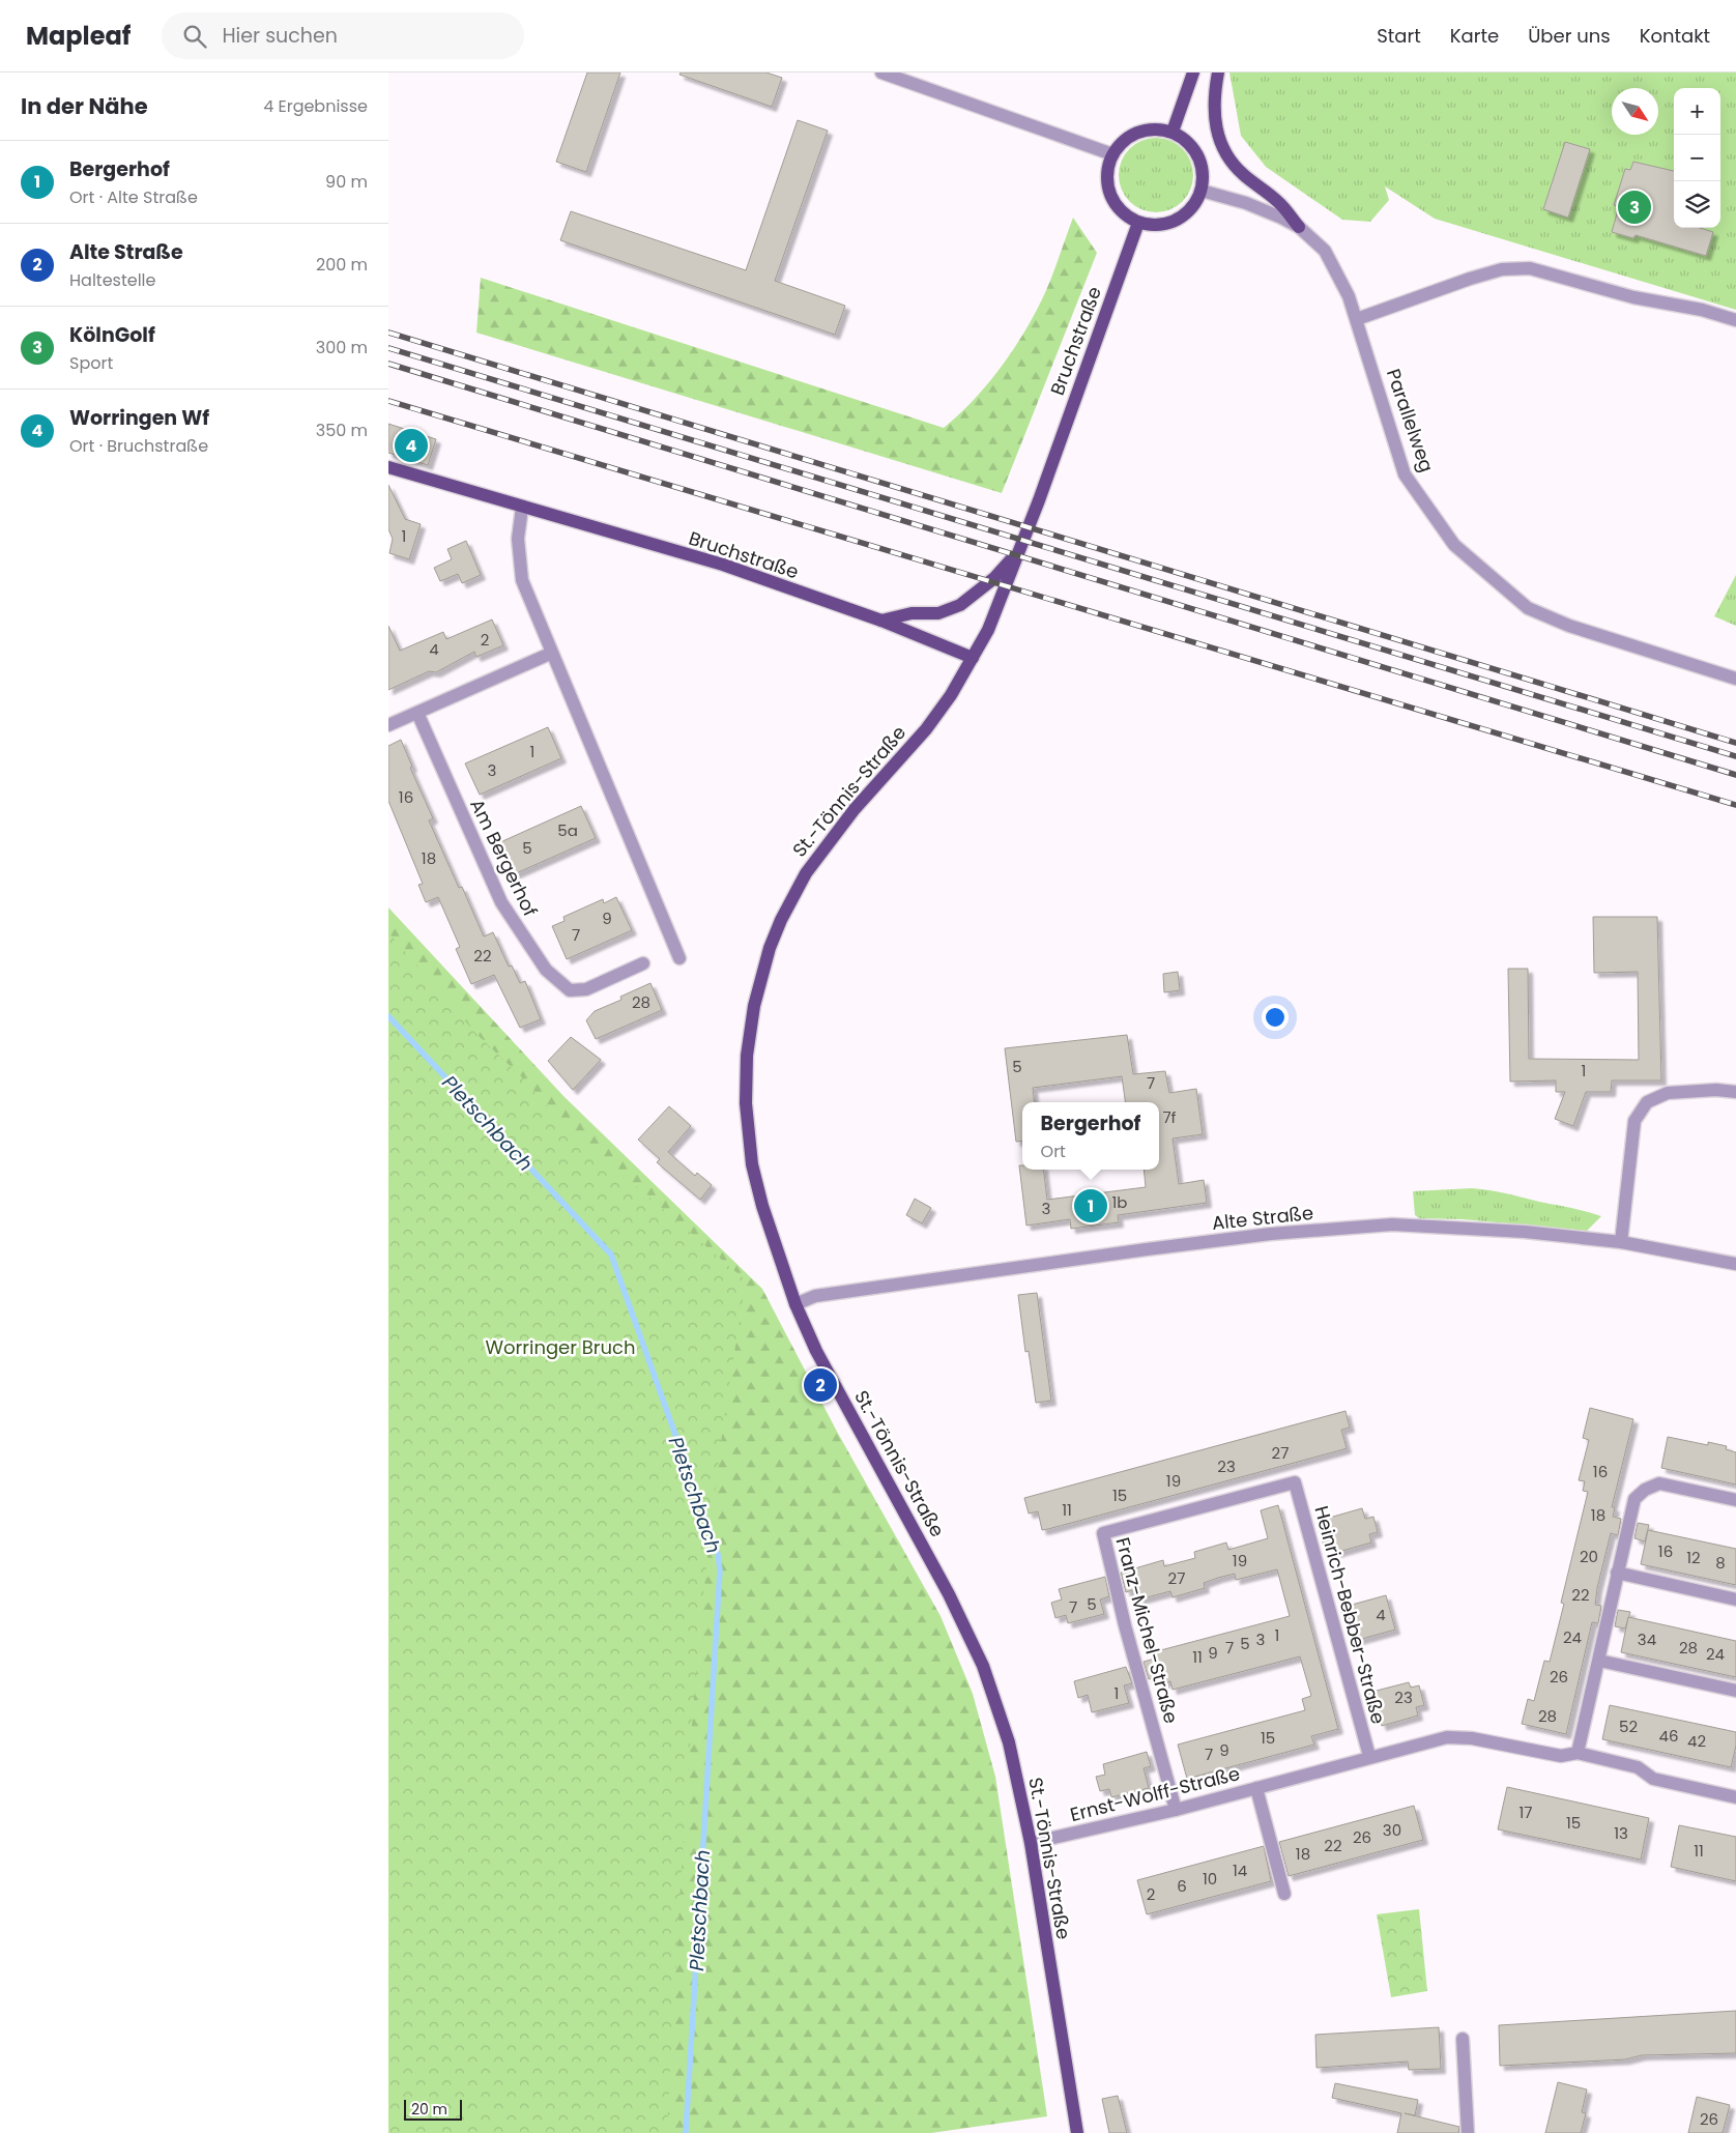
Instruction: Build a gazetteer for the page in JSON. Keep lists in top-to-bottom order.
{
  "streets": {
    "main road": ["Bruchstraße", "St.-Tönnis-Straße"],
    "street": [
      "Parallelweg",
      "Am Bergerhof",
      "Alte Straße",
      "Heinrich-Bebber-Straße",
      "Franz-Michel-Straße",
      "Ernst-Wolff-Straße"
    ]
  },
  "crossings": [
    ["Bruchstraße", "Parallelweg"],
    ["Bruchstraße", "St.-Tönnis-Straße"],
    ["St.-Tönnis-Straße", "Alte Straße"],
    ["St.-Tönnis-Straße", "Ernst-Wolff-Straße"],
    ["Heinrich-Bebber-Straße", "Franz-Michel-Straße"],
    ["Heinrich-Bebber-Straße", "Ernst-Wolff-Straße"],
    ["Franz-Michel-Straße", "Ernst-Wolff-Straße"]
  ],
  "water": ["Pletschbach"],
  "parks": ["Worringer Bruch"],
  "house_numbers": [
    "1",
    "2",
    "4",
    "1",
    "3",
    "16",
    "5a",
    "5",
    "18",
    "9",
    "7",
    "22",
    "28",
    "5",
    "1",
    "7",
    "7f",
    "1b",
    "3",
    "27",
    "23",
    "16",
    "19",
    "15",
    "11",
    "18",
    "16",
    "20",
    "12",
    "19",
    "8",
    "27",
    "22",
    "5",
    "7",
    "4",
    "1",
    "24",
    "3",
    "34",
    "5",
    "7",
    "28",
    "9",
    "24",
    "11",
    "26",
    "1",
    "23",
    "28",
    "52",
    "46",
    "15",
    "42",
    "9",
    "7",
    "17",
    "15",
    "30",
    "13",
    "26",
    "22",
    "11",
    "18",
    "14",
    "10",
    "6",
    "2",
    "26"
  ],
  "scale_bar": "20 m",
  "north": "bottom right",
  "page": {
    "header": "Mapleaf",
    "search": "Hier suchen",
    "nav": [
      "Start",
      "Karte",
      "Über uns",
      "Kontakt"
    ],
    "heading": ["In der Nähe", "4 Ergebnisse"],
    "map_buttons": ["+", "−"],
    "list": [
      {
        "mark": "1",
        "name": "Bergerhof",
        "note": "Ort · Alte Straße",
        "value": "90 m"
      },
      {
        "mark": "2",
        "name": "Alte Straße",
        "note": "Haltestelle",
        "value": "200 m"
      },
      {
        "mark": "3",
        "name": "KölnGolf",
        "note": "Sport",
        "value": "300 m"
      },
      {
        "mark": "4",
        "name": "Worringen Wf",
        "note": "Ort · Bruchstraße",
        "value": "350 m"
      }
    ],
    "pins": [
      "3",
      "4",
      "1",
      "2"
    ],
    "popup": ["Bergerhof", "Ort"],
    "scale": "20 m"
  }
}
